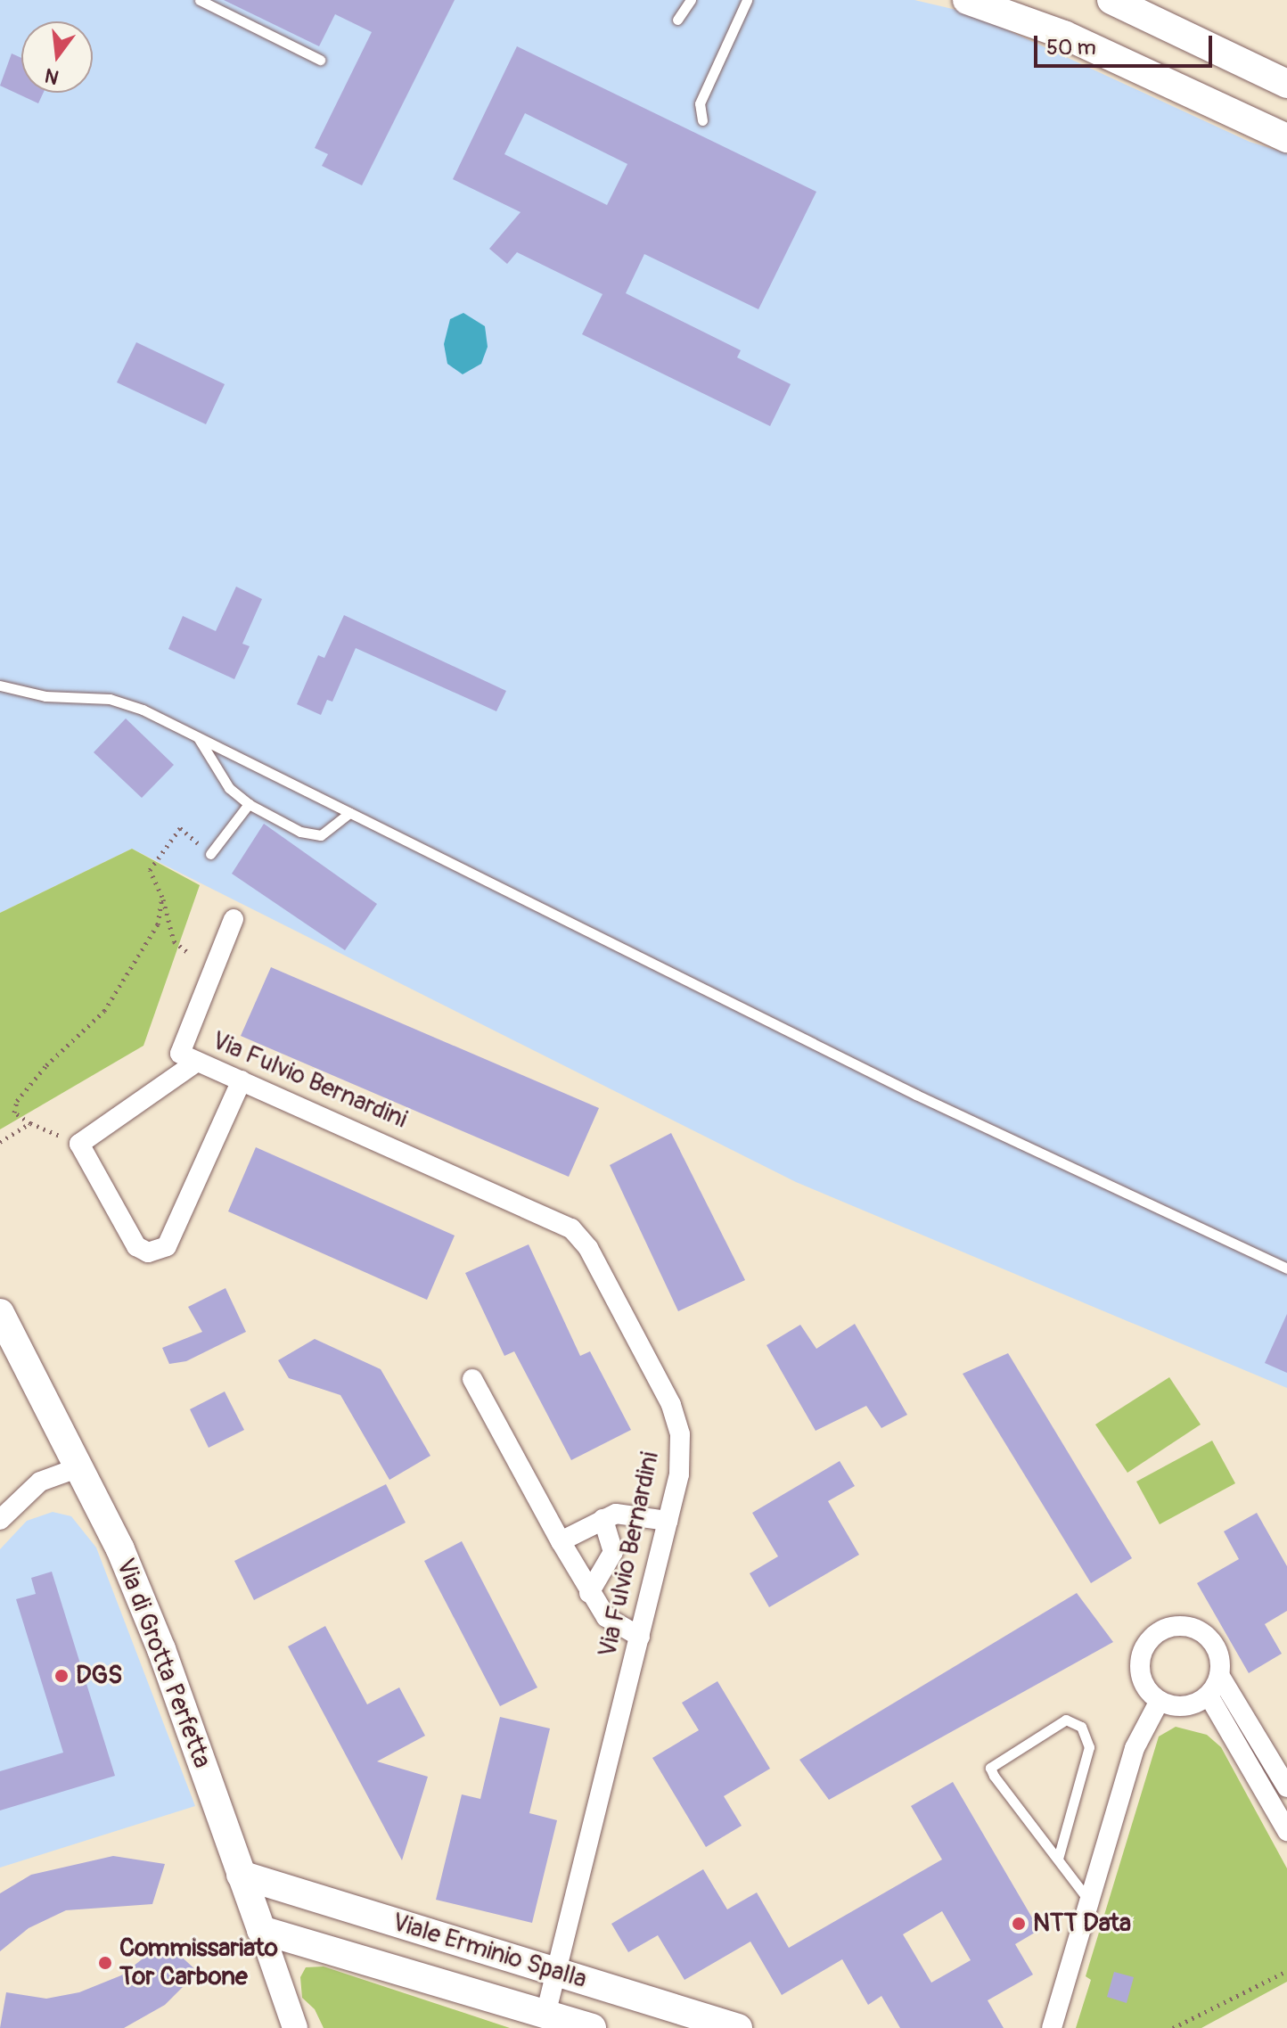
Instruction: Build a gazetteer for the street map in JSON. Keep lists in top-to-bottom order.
{
  "streets": {
    "main road": ["Via di Grotta Perfetta", "Viale Erminio Spalla"],
    "street": ["Via Fulvio Bernardini"]
  },
  "crossings": [
    ["Via Fulvio Bernardini", "Viale Erminio Spalla"],
    ["Via di Grotta Perfetta", "Viale Erminio Spalla"]
  ],
  "places": ["DGS", "NTT Data", "Commissariato Tor Carbone"],
  "scale_bar": "50 m",
  "north": "bottom"
}
